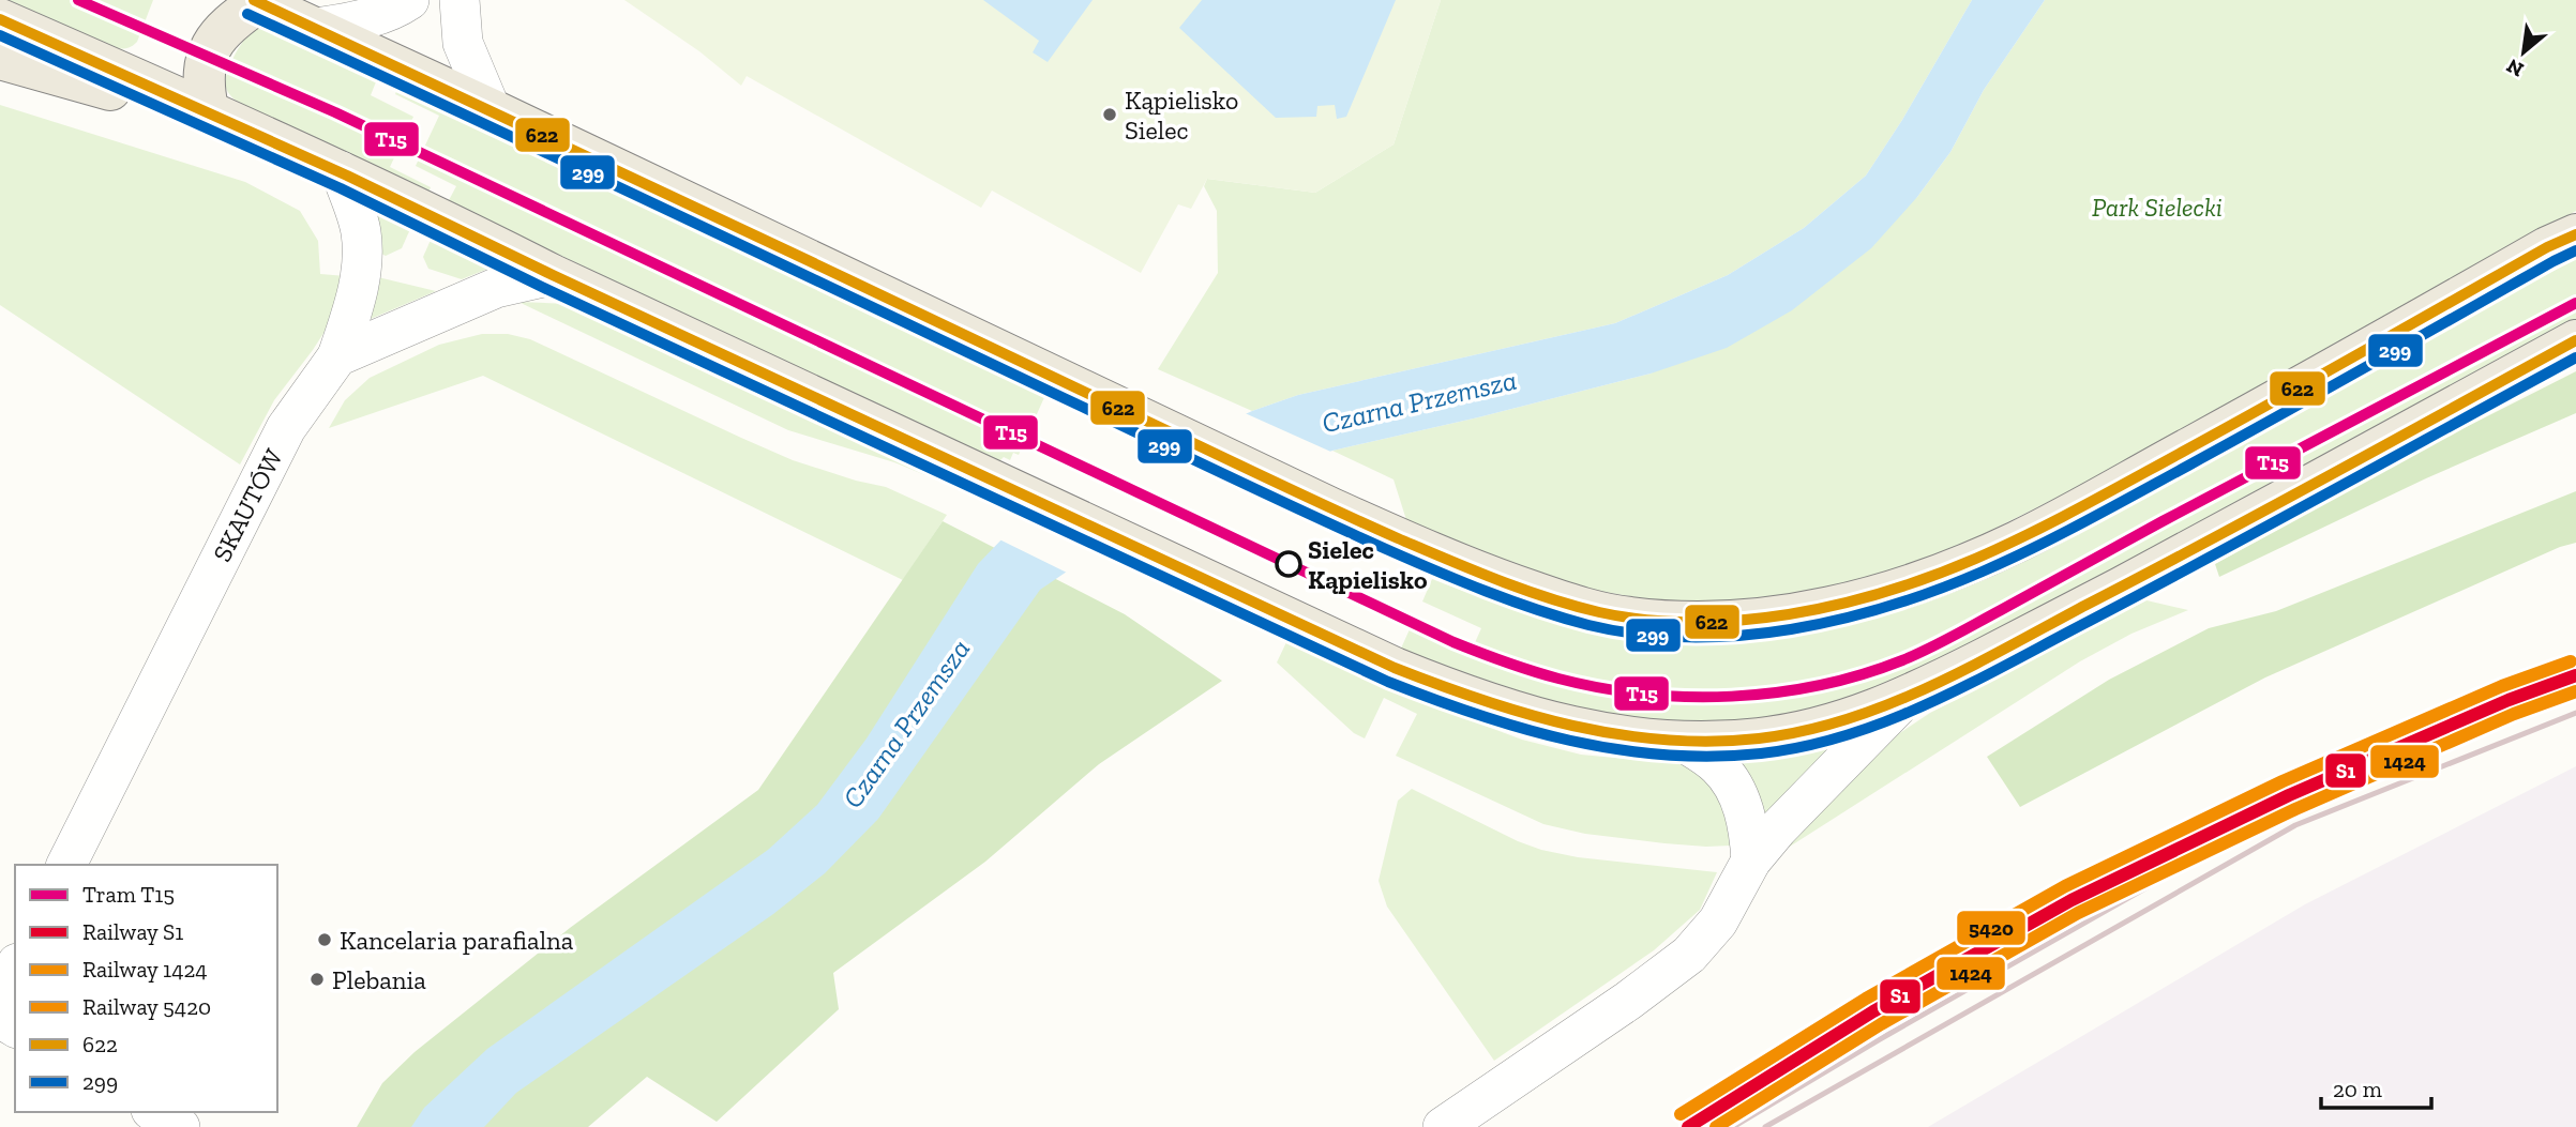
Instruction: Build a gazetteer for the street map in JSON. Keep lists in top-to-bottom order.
{
  "streets": {
    "street": ["SKAUTÓW"]
  },
  "water": ["Czarna Przemsza"],
  "parks": ["Park Sielecki"],
  "places": [
    "Kąpielisko Sielec",
    "Sielec Kąpielisko",
    "Kancelaria parafialna",
    "Plebania"
  ],
  "lines": [
    "tram line T15",
    "transit line 622",
    "transit line 299",
    "rail line 5420",
    "rail line S1",
    "rail line 1424"
  ],
  "legend": [
    "Tram T15",
    "Railway S1",
    "Railway 1424",
    "Railway 5420",
    "622",
    "299"
  ],
  "scale_bar": "20 m",
  "north": "bottom left"
}
